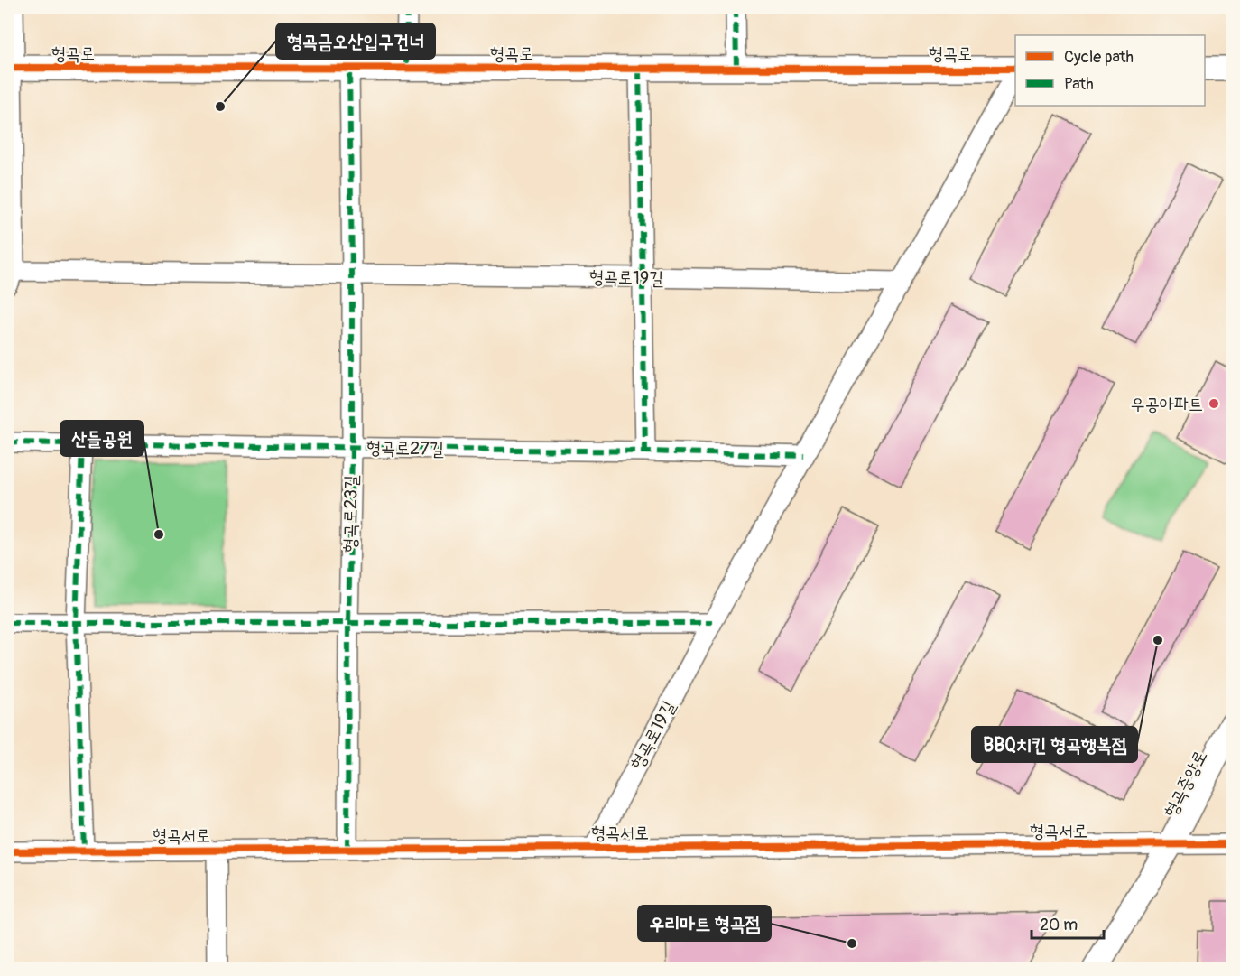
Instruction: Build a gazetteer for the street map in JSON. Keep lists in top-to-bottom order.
{
  "streets": {
    "street": [
      "형곡로",
      "형곡로19길",
      "형곡로27길",
      "형곡로23길",
      "형곡중앙로",
      "형곡서로"
    ]
  },
  "crossings": [
    ["형곡로", "형곡로23길"],
    ["형곡로19길", "형곡로27길"],
    ["형곡로19길", "형곡로23길"],
    ["형곡로19길", "형곡서로"],
    ["형곡로27길", "형곡로23길"],
    ["형곡로23길", "형곡서로"],
    ["형곡중앙로", "형곡서로"]
  ],
  "places": [
    "형곡금오산입구건너",
    "우공아파트",
    "산들공원",
    "BBQ치킨 형곡행복점",
    "우리마트 형곡점"
  ],
  "legend": ["Cycle path", "Path"],
  "scale_bar": "20 m"
}
